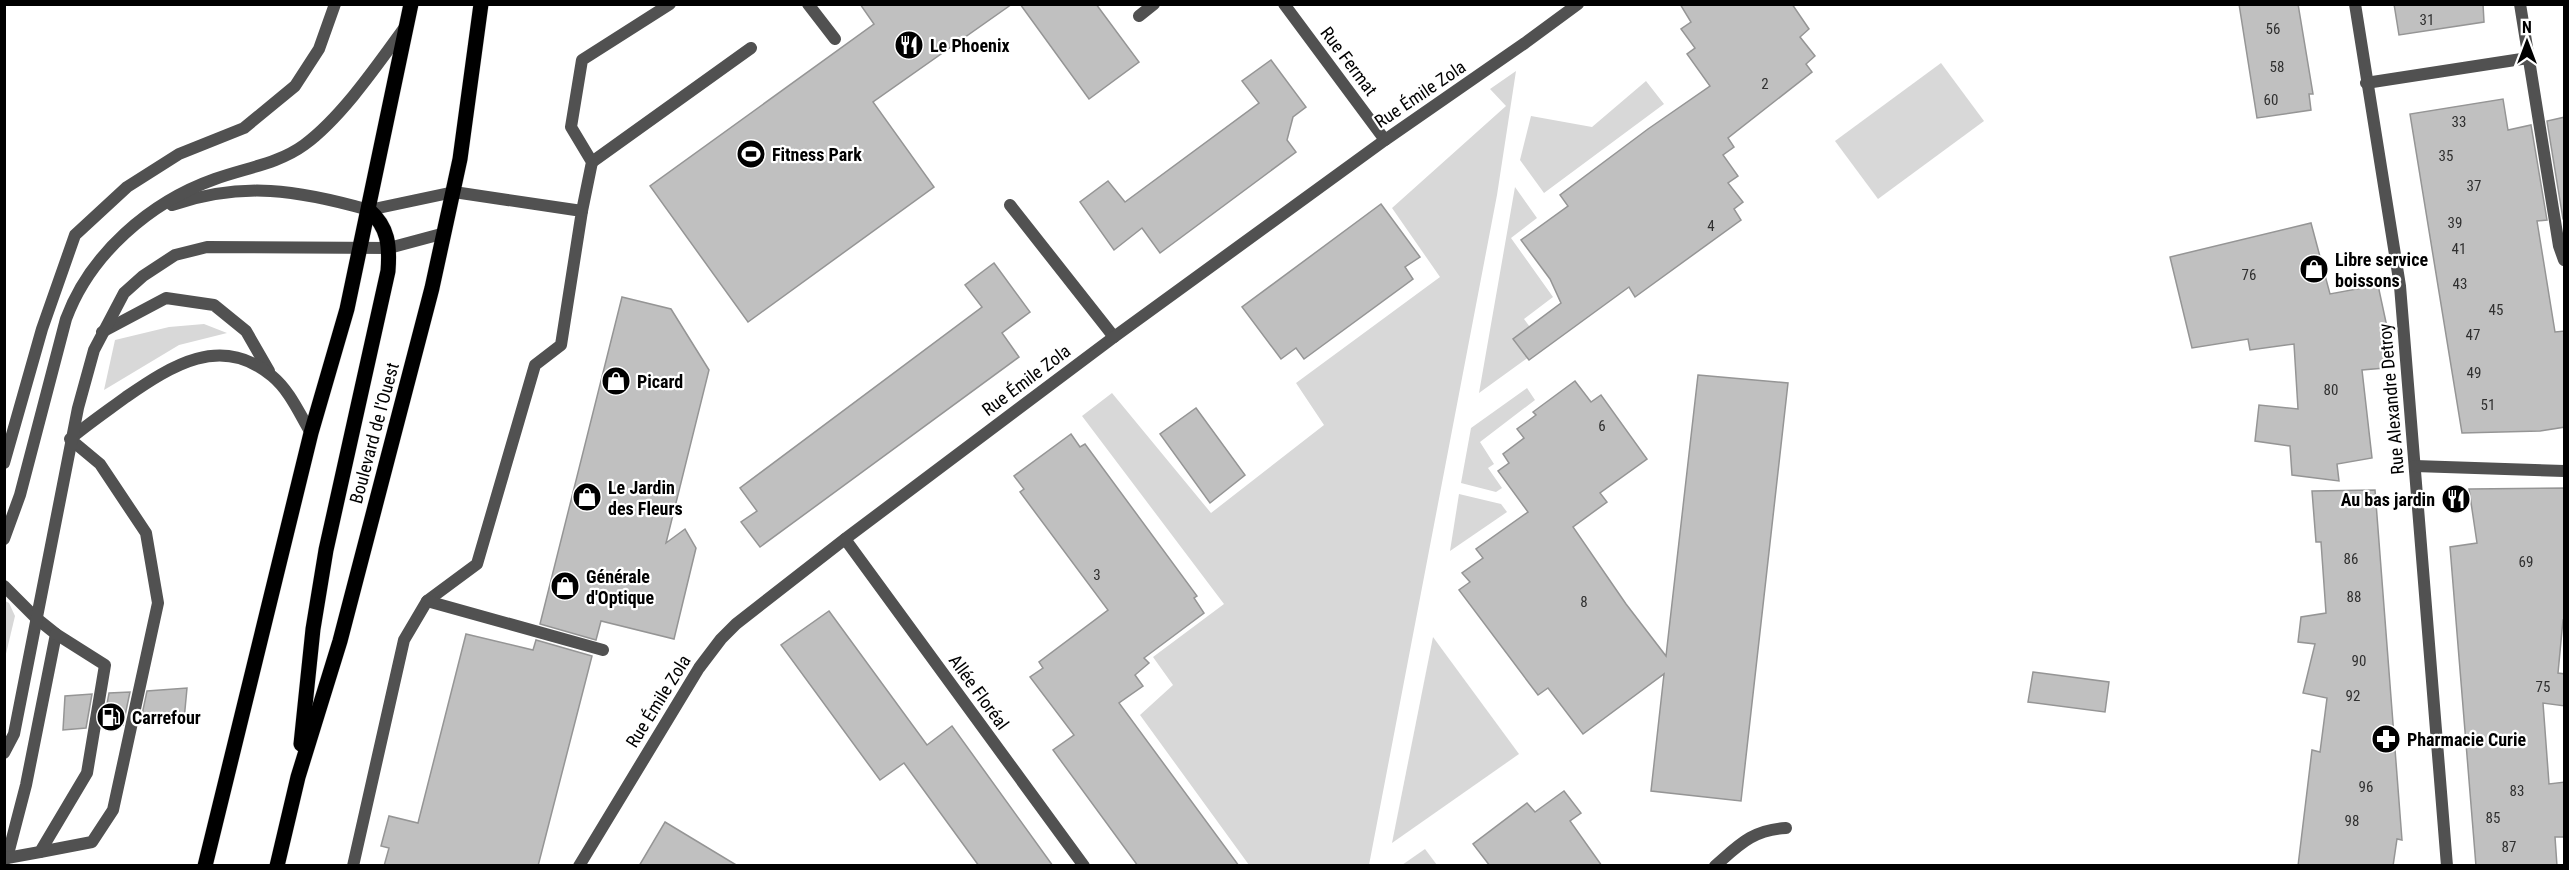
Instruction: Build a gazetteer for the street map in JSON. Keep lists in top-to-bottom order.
{
  "streets": {
    "main road": ["Boulevard de l'Ouest"],
    "street": [
      "Rue Fermat",
      "Rue Émile Zola",
      "Rue Alexandre Detroy",
      "Allée Floréal"
    ]
  },
  "crossings": [
    ["Rue Fermat", "Rue Émile Zola"],
    ["Rue Émile Zola", "Allée Floréal"]
  ],
  "places": {
    "restaurant": ["Le Phoenix", "Au bas jardin"],
    "sports": ["Fitness Park"],
    "shop": [
      "Libre service boissons",
      "Picard",
      "Le Jardin des Fleurs",
      "Générale d'Optique"
    ],
    "fuel station": ["Carrefour"],
    "pharmacy": ["Pharmacie Curie"]
  },
  "house_numbers": [
    "31",
    "56",
    "58",
    "2",
    "60",
    "33",
    "35",
    "37",
    "39",
    "4",
    "41",
    "76",
    "43",
    "45",
    "47",
    "49",
    "80",
    "51",
    "6",
    "86",
    "69",
    "3",
    "88",
    "8",
    "90",
    "75",
    "92",
    "96",
    "83",
    "85",
    "98",
    "87"
  ],
  "north": "top"
}
